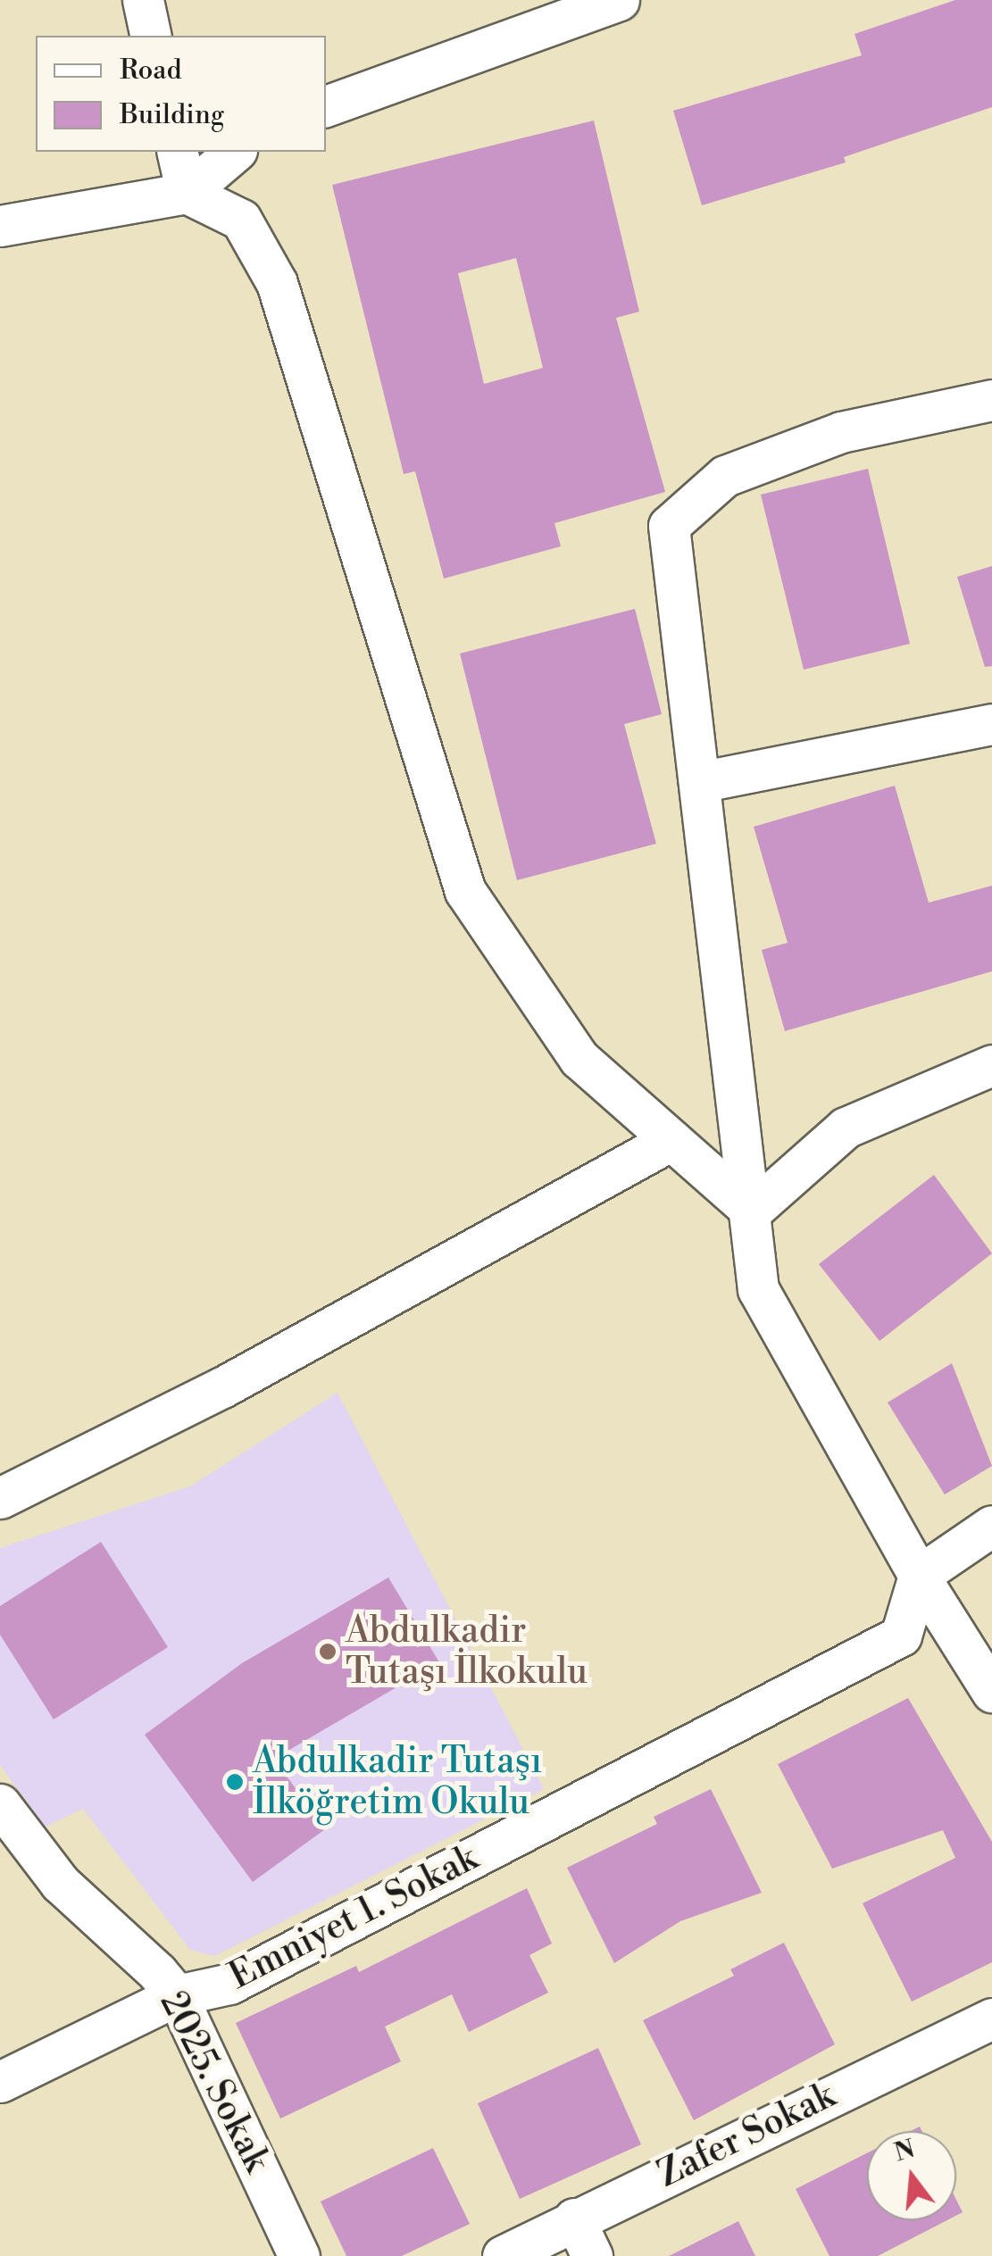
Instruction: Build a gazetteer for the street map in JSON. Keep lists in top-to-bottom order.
{
  "streets": {
    "street": ["Emniyet 1. Sokak", "2025. Sokak", "Zafer Sokak"]
  },
  "crossings": [
    ["Emniyet 1. Sokak", "2025. Sokak"]
  ],
  "places": ["Abdulkadir Tutaşı İlkokulu", "Abdulkadir Tutaşı İlköğretim Okulu"],
  "legend": ["Road", "Building"],
  "north": "top"
}
